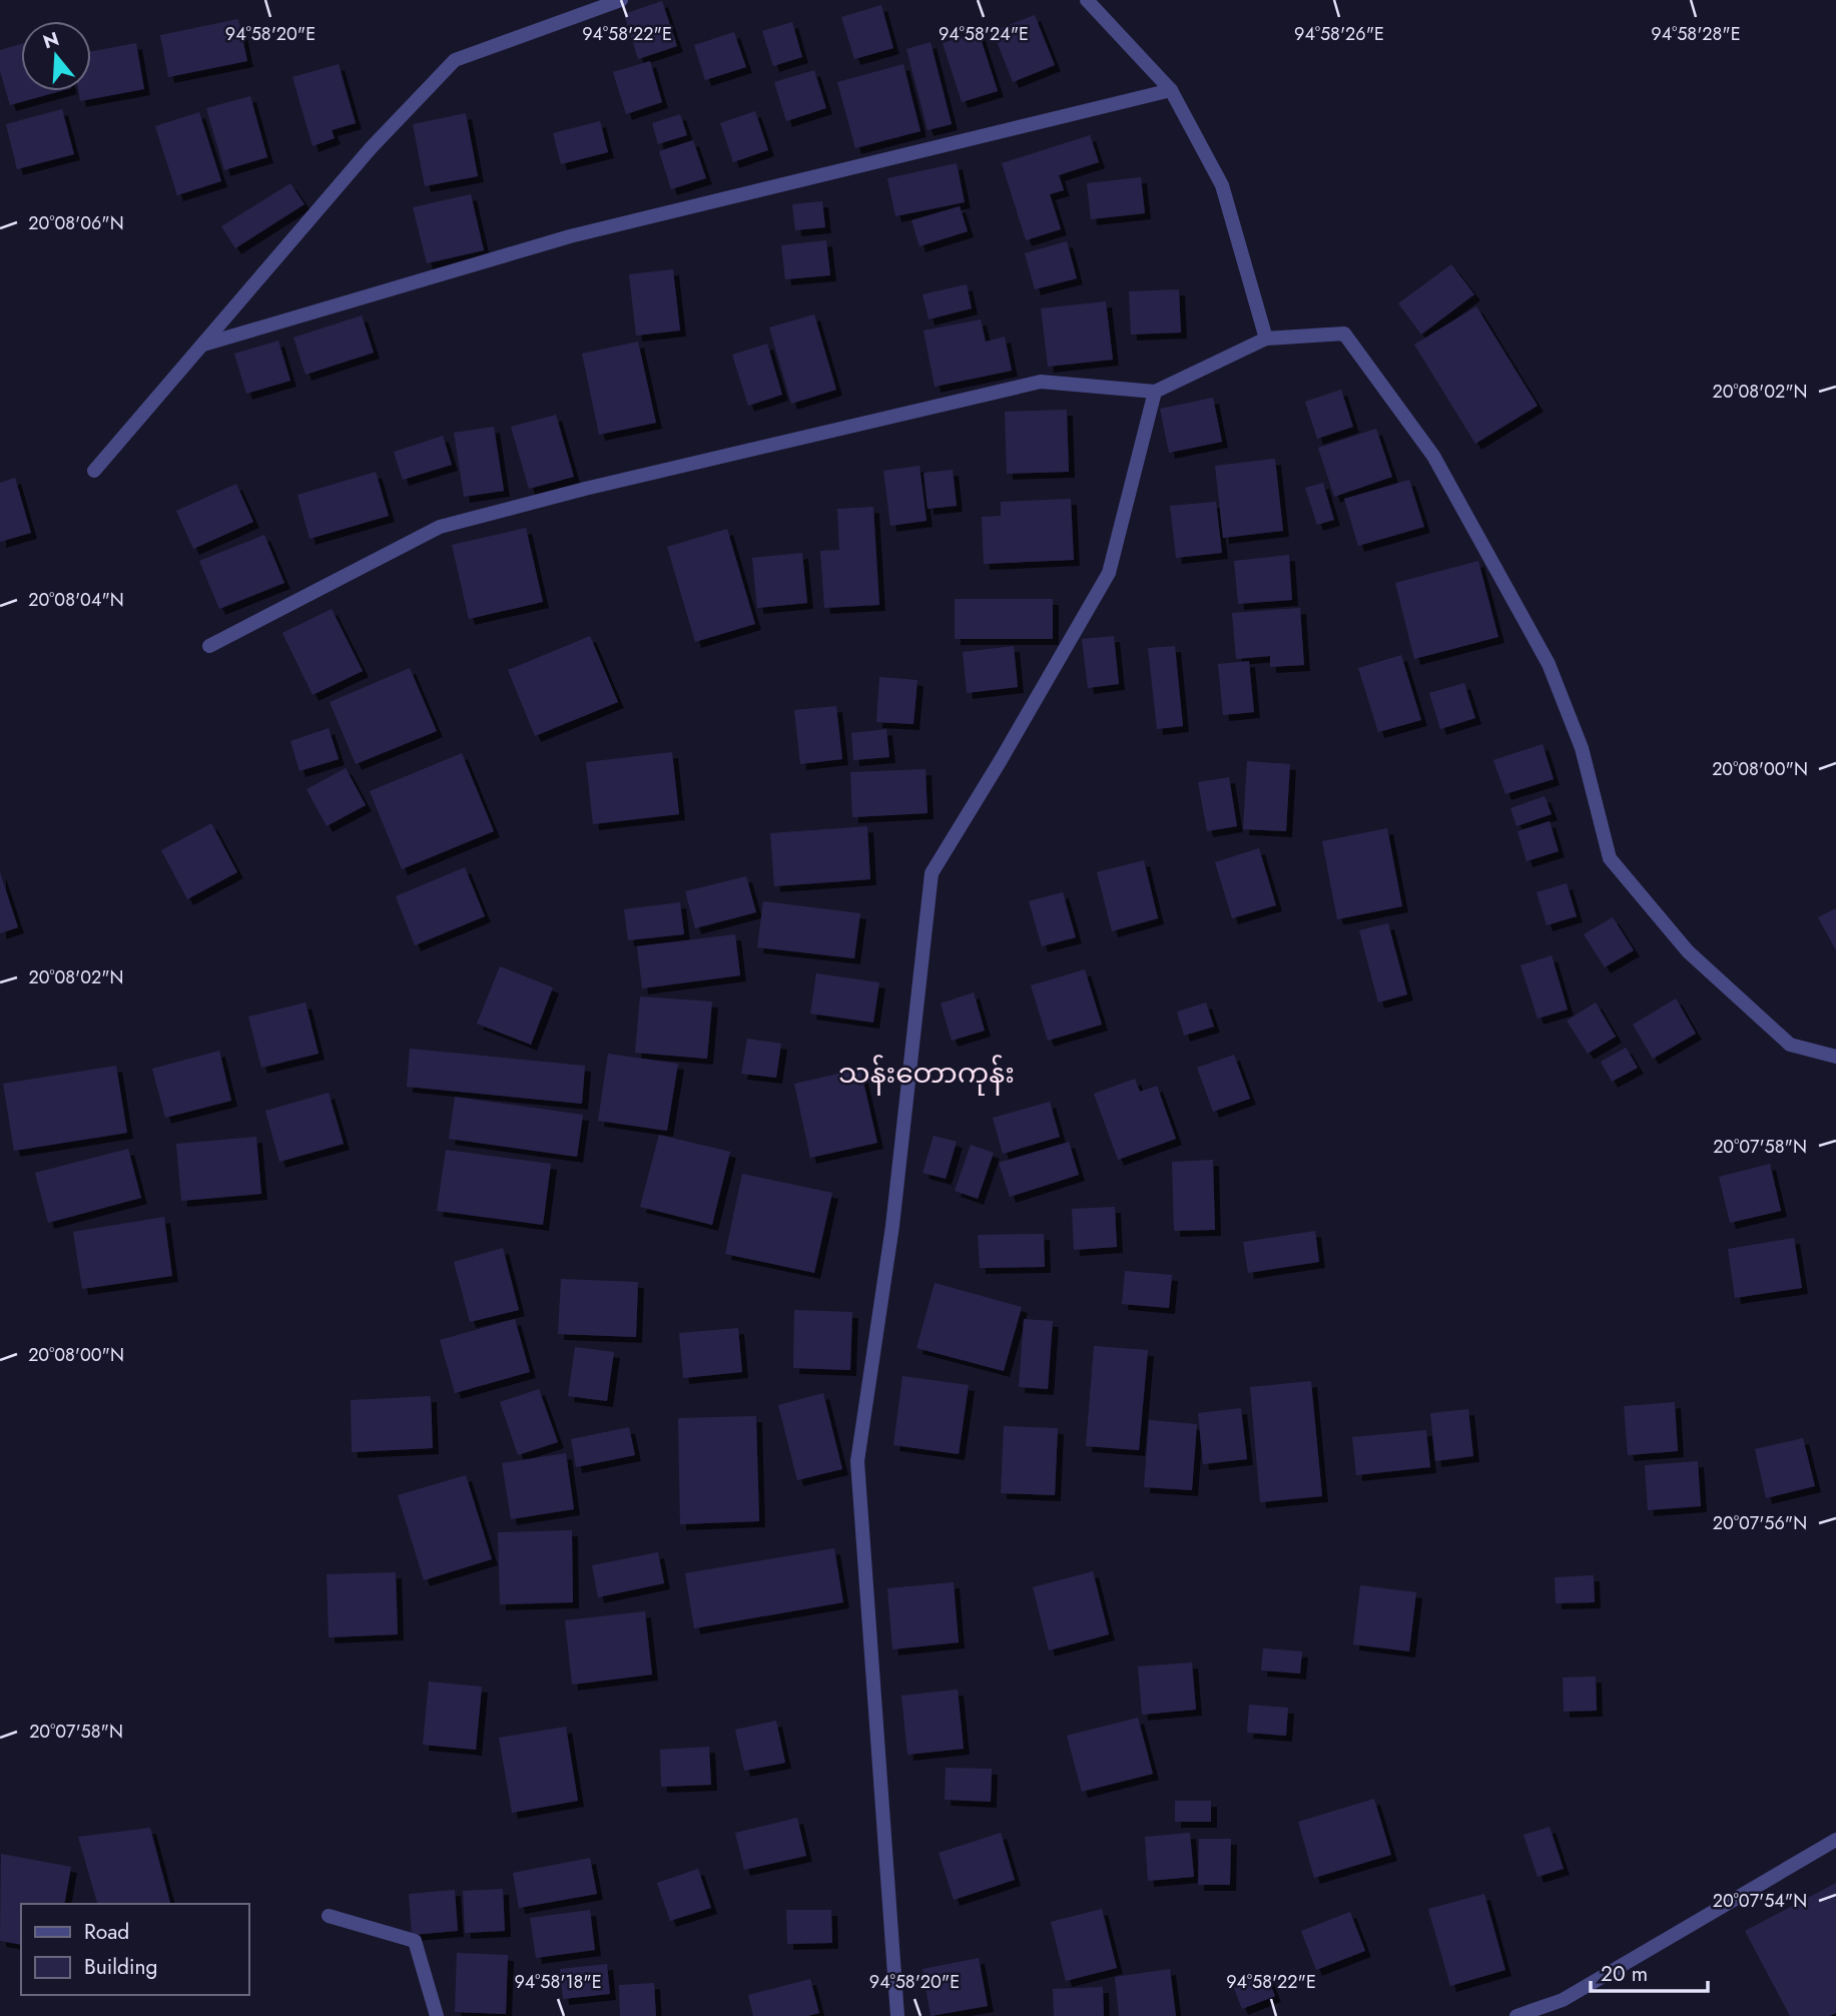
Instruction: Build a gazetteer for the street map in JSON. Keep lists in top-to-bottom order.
{
  "districts": ["သန်းတောကုန်း"],
  "legend": ["Road", "Building"],
  "scale_bar": "20 m",
  "north": "top",
  "coordinates": [
    "94°58'20\"E",
    "94°58'22\"E",
    "94°58'24\"E",
    "94°58'26\"E",
    "94°58'28\"E",
    "20°08'06\"N",
    "20°08'02\"N",
    "20°08'04\"N",
    "20°08'00\"N",
    "20°07'58\"N",
    "20°07'56\"N",
    "20°07'54\"N",
    "94°58'18\"E"
  ]
}
